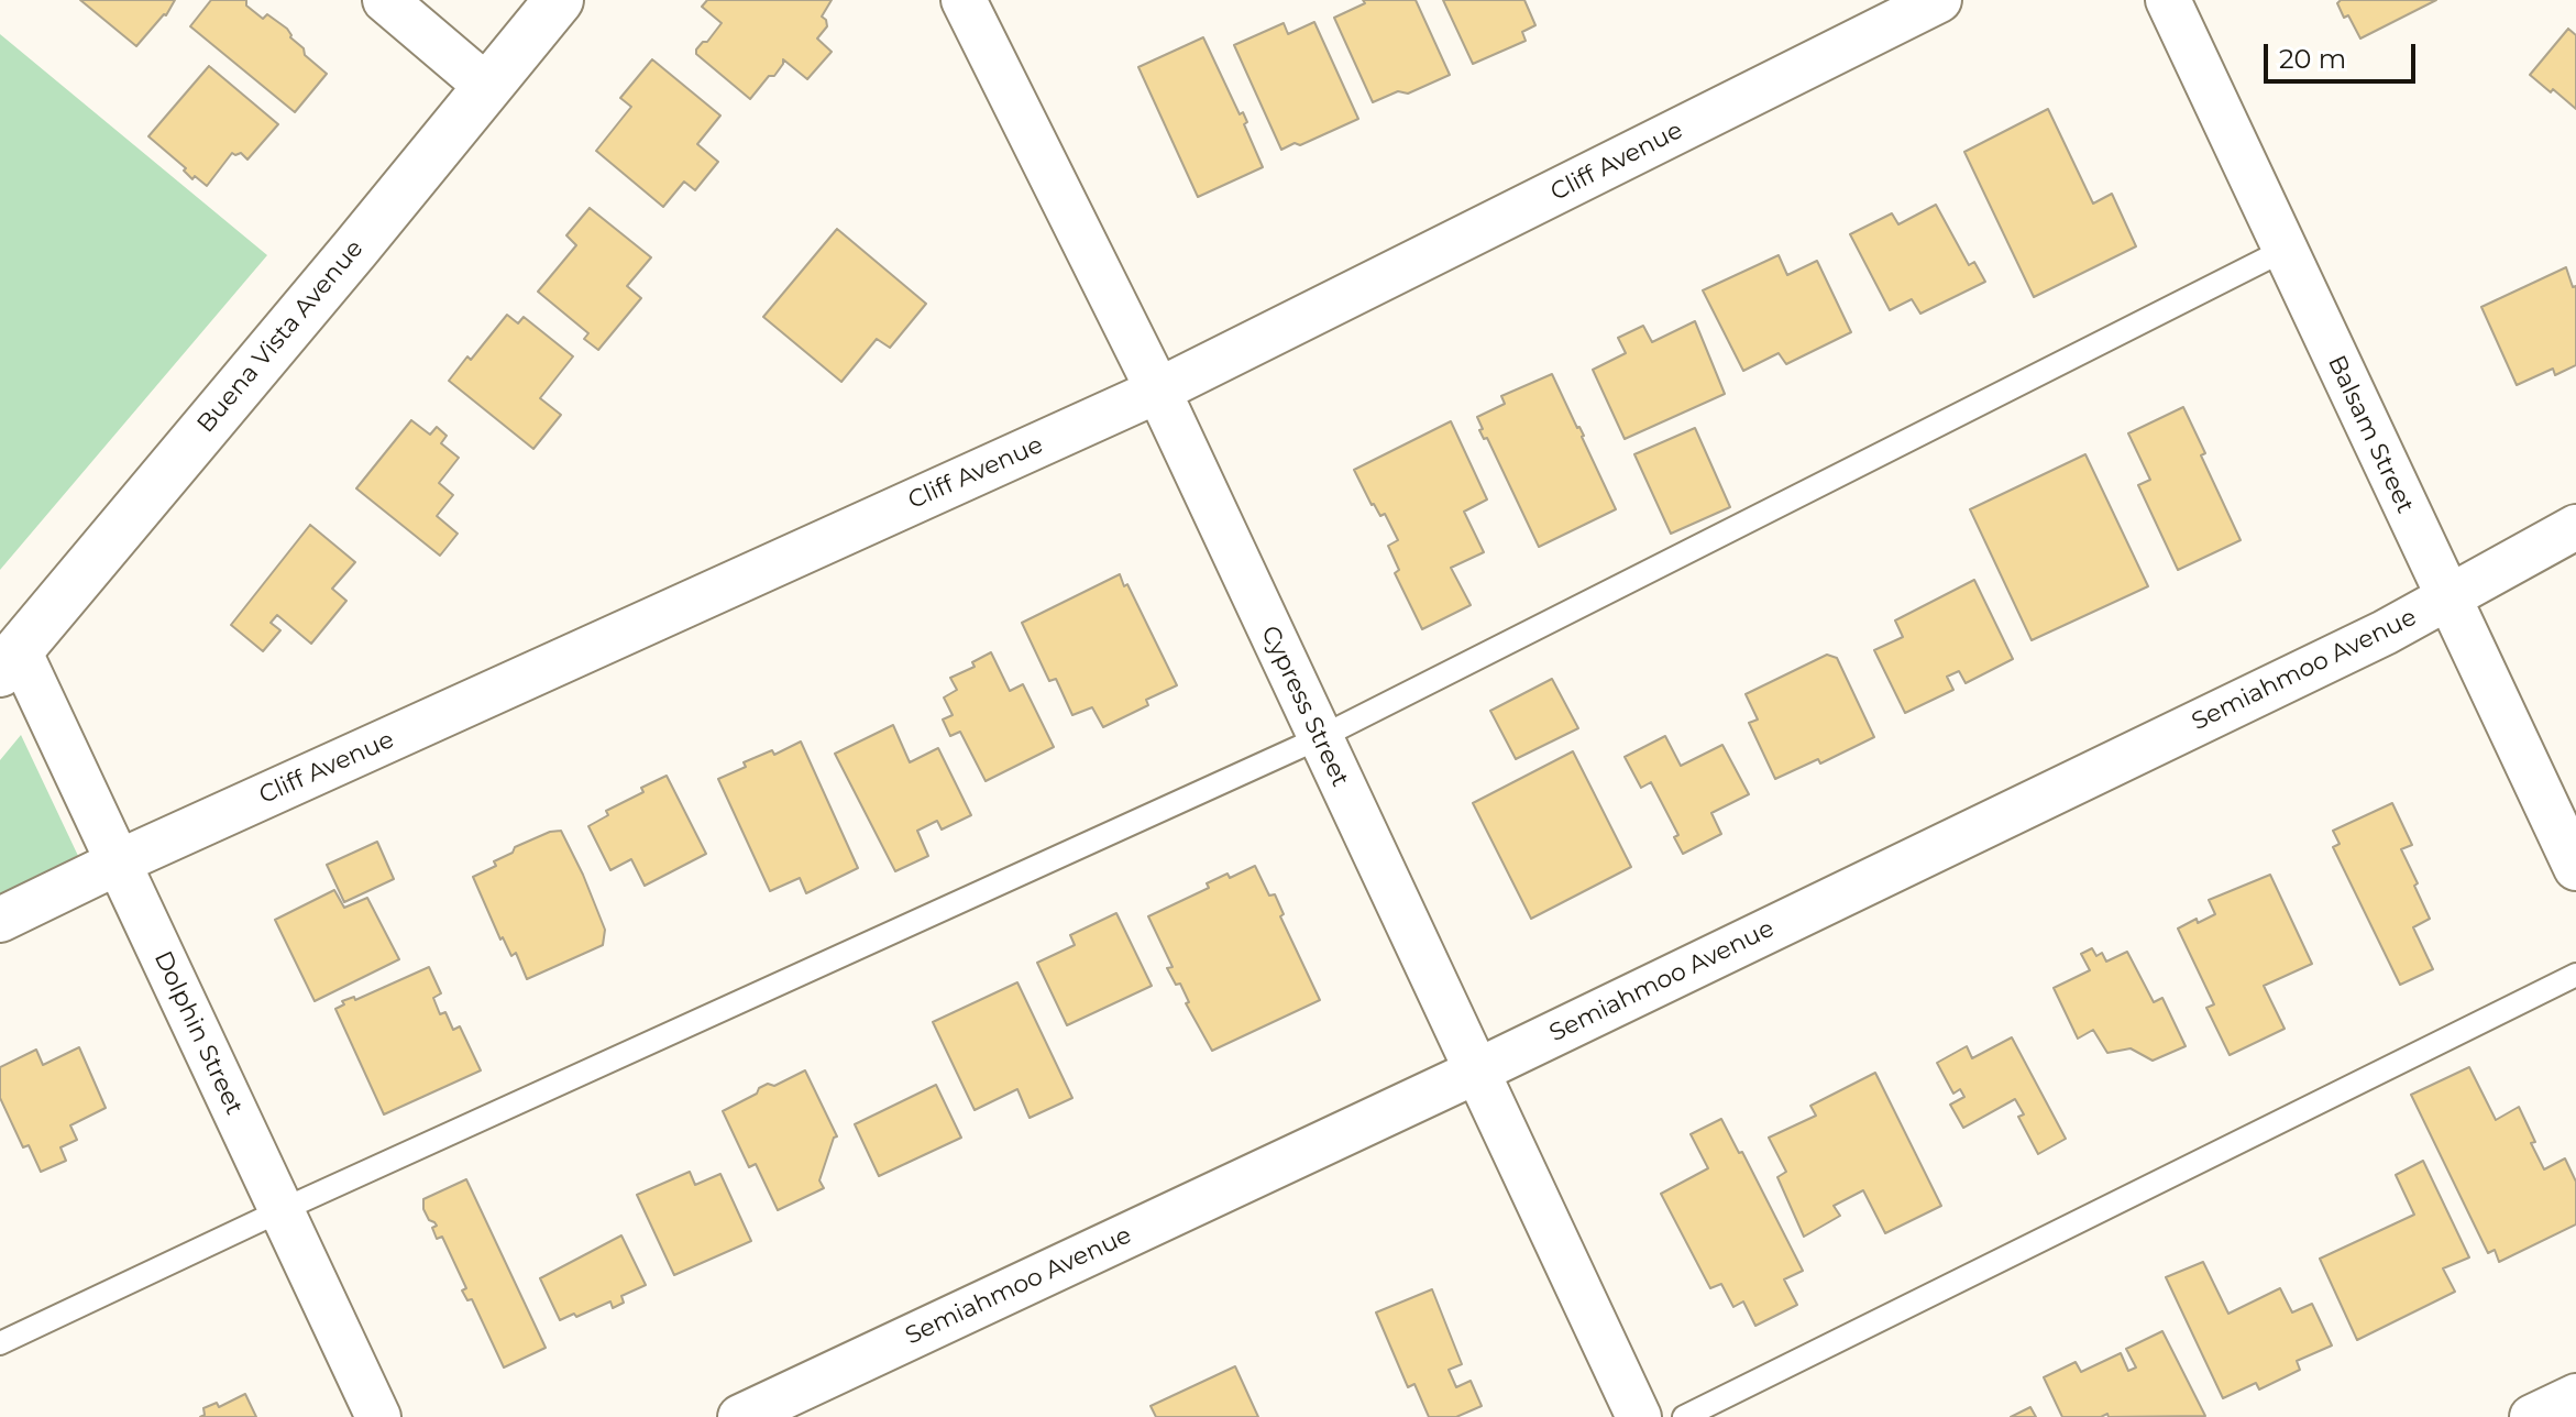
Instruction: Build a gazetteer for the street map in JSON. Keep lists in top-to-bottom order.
{
  "streets": {
    "street": [
      "Cliff Avenue",
      "Buena Vista Avenue",
      "Balsam Street",
      "Semiahmoo Avenue",
      "Cypress Street",
      "Dolphin Street"
    ]
  },
  "crossings": [
    ["Cliff Avenue", "Cypress Street"],
    ["Cliff Avenue", "Dolphin Street"],
    ["Buena Vista Avenue", "Dolphin Street"],
    ["Balsam Street", "Semiahmoo Avenue"],
    ["Semiahmoo Avenue", "Cypress Street"]
  ],
  "scale_bar": "20 m"
}
